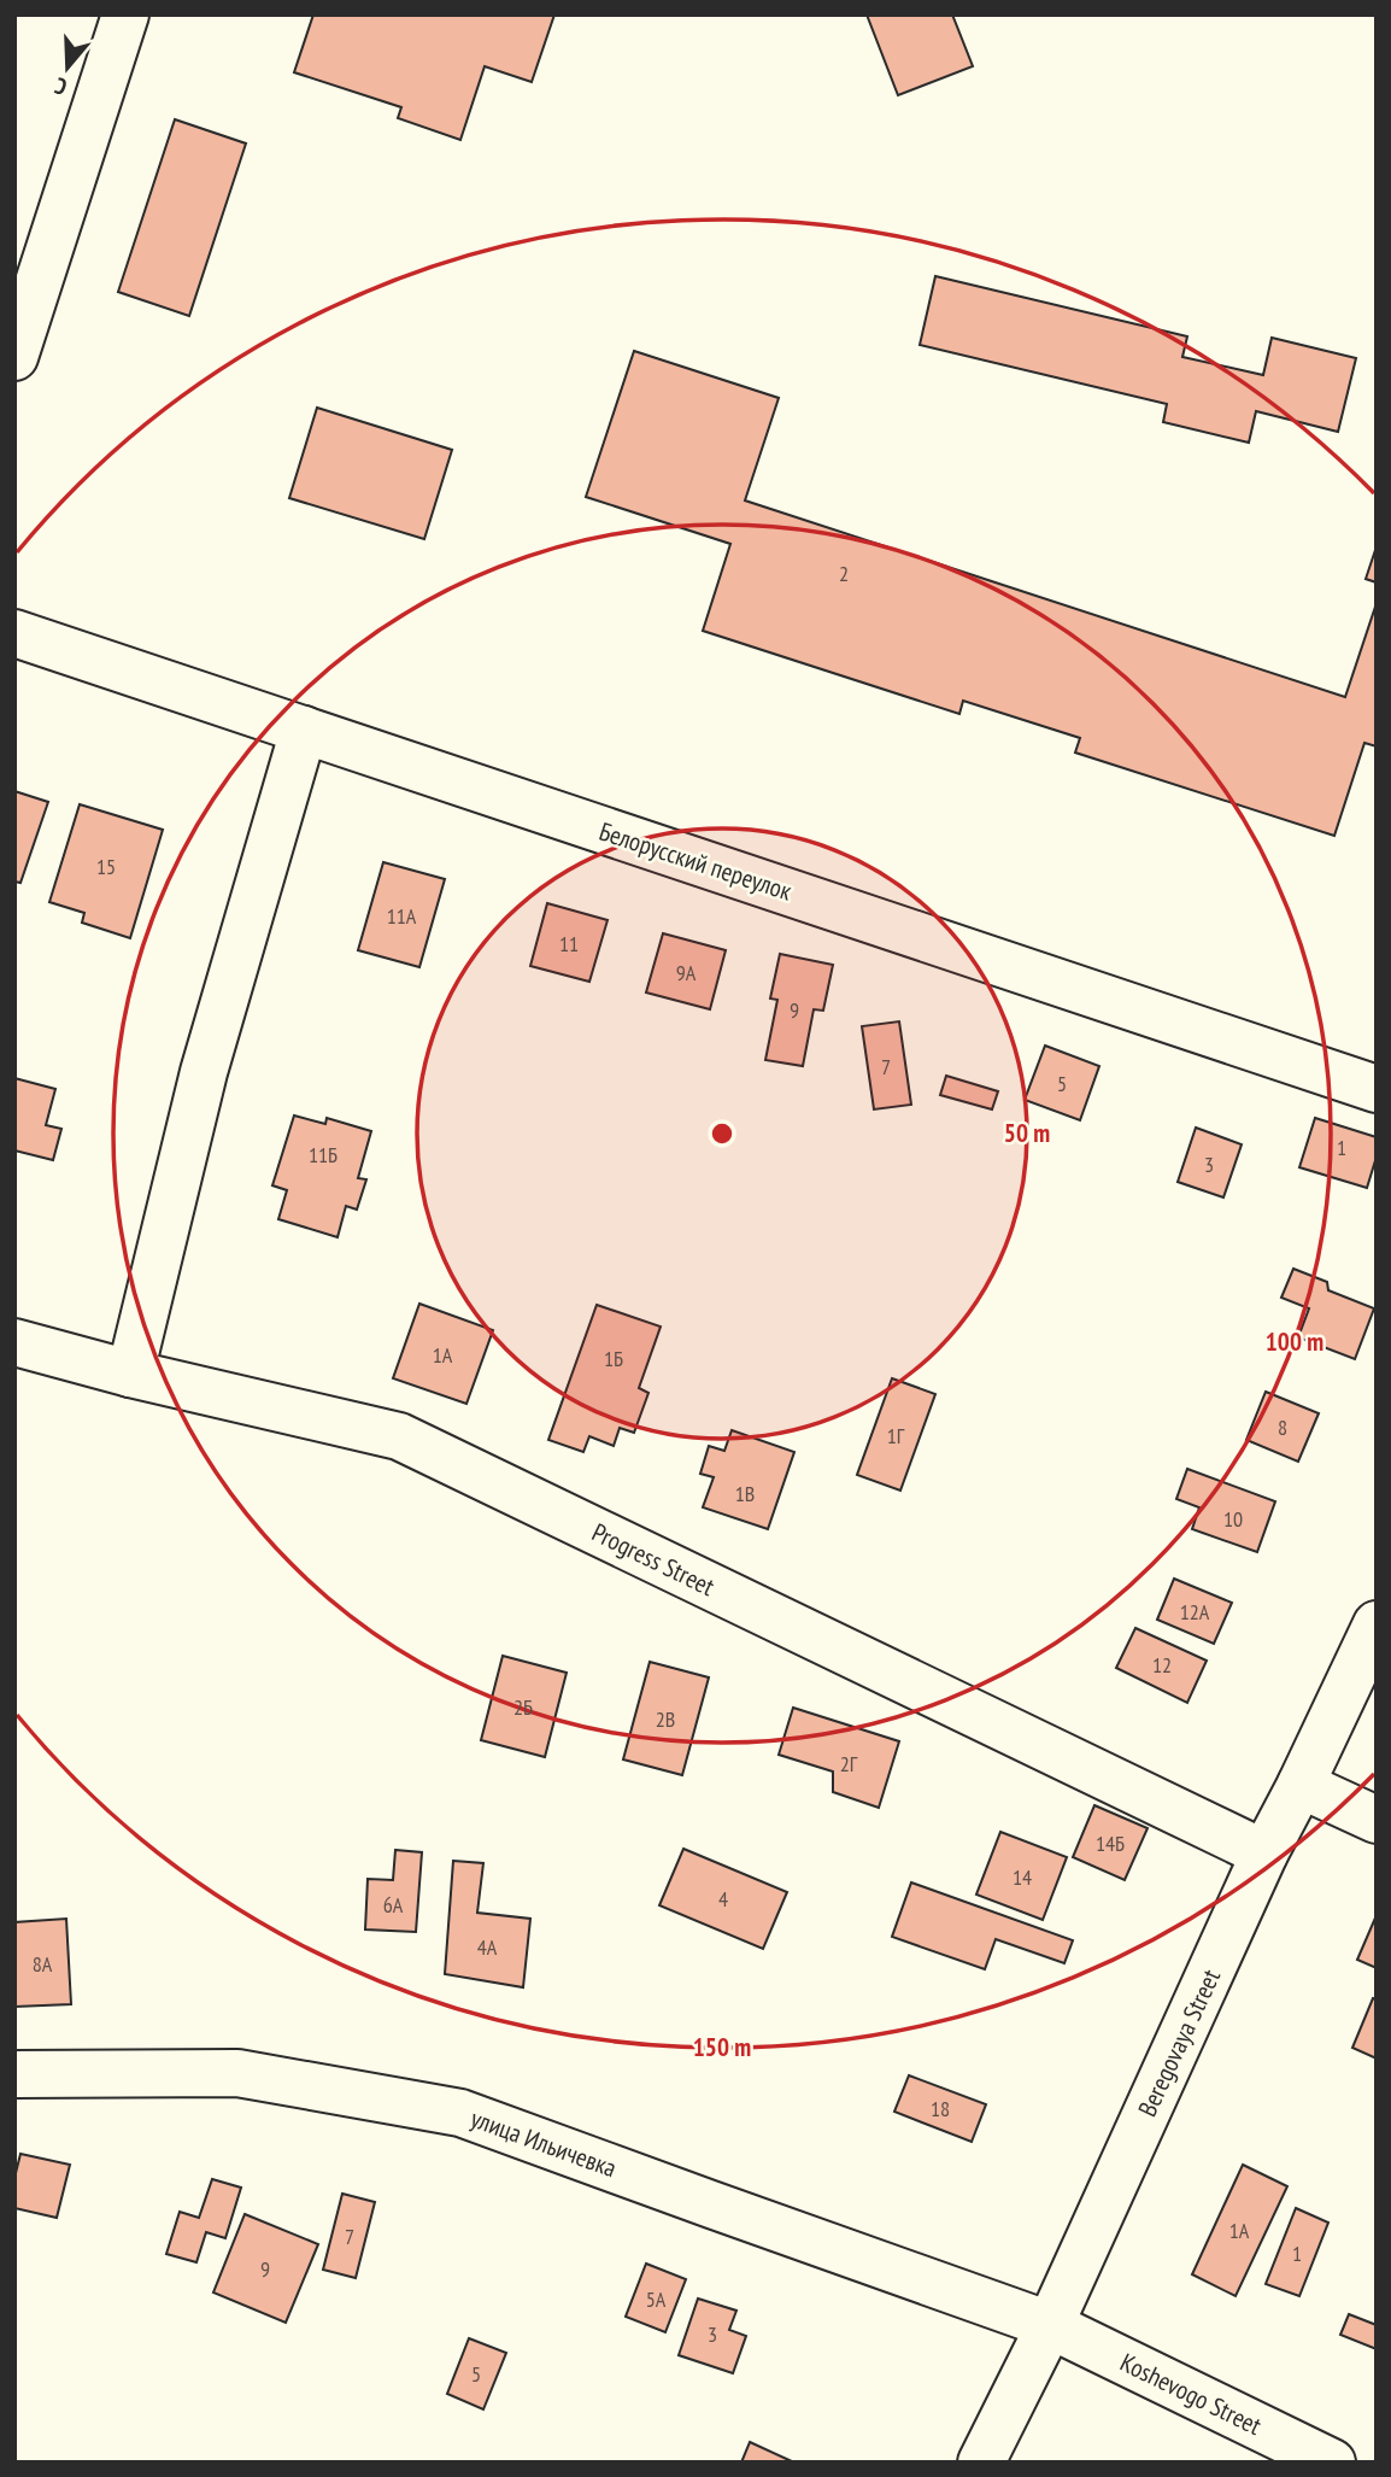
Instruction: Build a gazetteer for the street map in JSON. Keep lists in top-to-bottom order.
{
  "streets": {
    "street": [
      "Белорусский переулок",
      "Progress Street",
      "Beregovaya Street",
      "улица Ильичевка",
      "Koshevogo Street"
    ]
  },
  "crossings": [
    ["Progress Street", "Beregovaya Street"],
    ["Beregovaya Street", "улица Ильичевка"],
    ["Beregovaya Street", "Koshevogo Street"],
    ["улица Ильичевка", "Koshevogo Street"]
  ],
  "house_numbers": [
    "2",
    "15",
    "11А",
    "11",
    "9А",
    "9",
    "7",
    "5",
    "1",
    "11Б",
    "3",
    "1А",
    "1Б",
    "8",
    "1Г",
    "1В",
    "10",
    "12А",
    "12",
    "2Б",
    "2В",
    "2Г",
    "14Б",
    "14",
    "4",
    "6А",
    "4А",
    "8А",
    "18",
    "1А",
    "7",
    "1",
    "9",
    "5А",
    "3",
    "5"
  ],
  "north": "bottom",
  "rings": ["50 m", "100 m", "150 m"]
}
